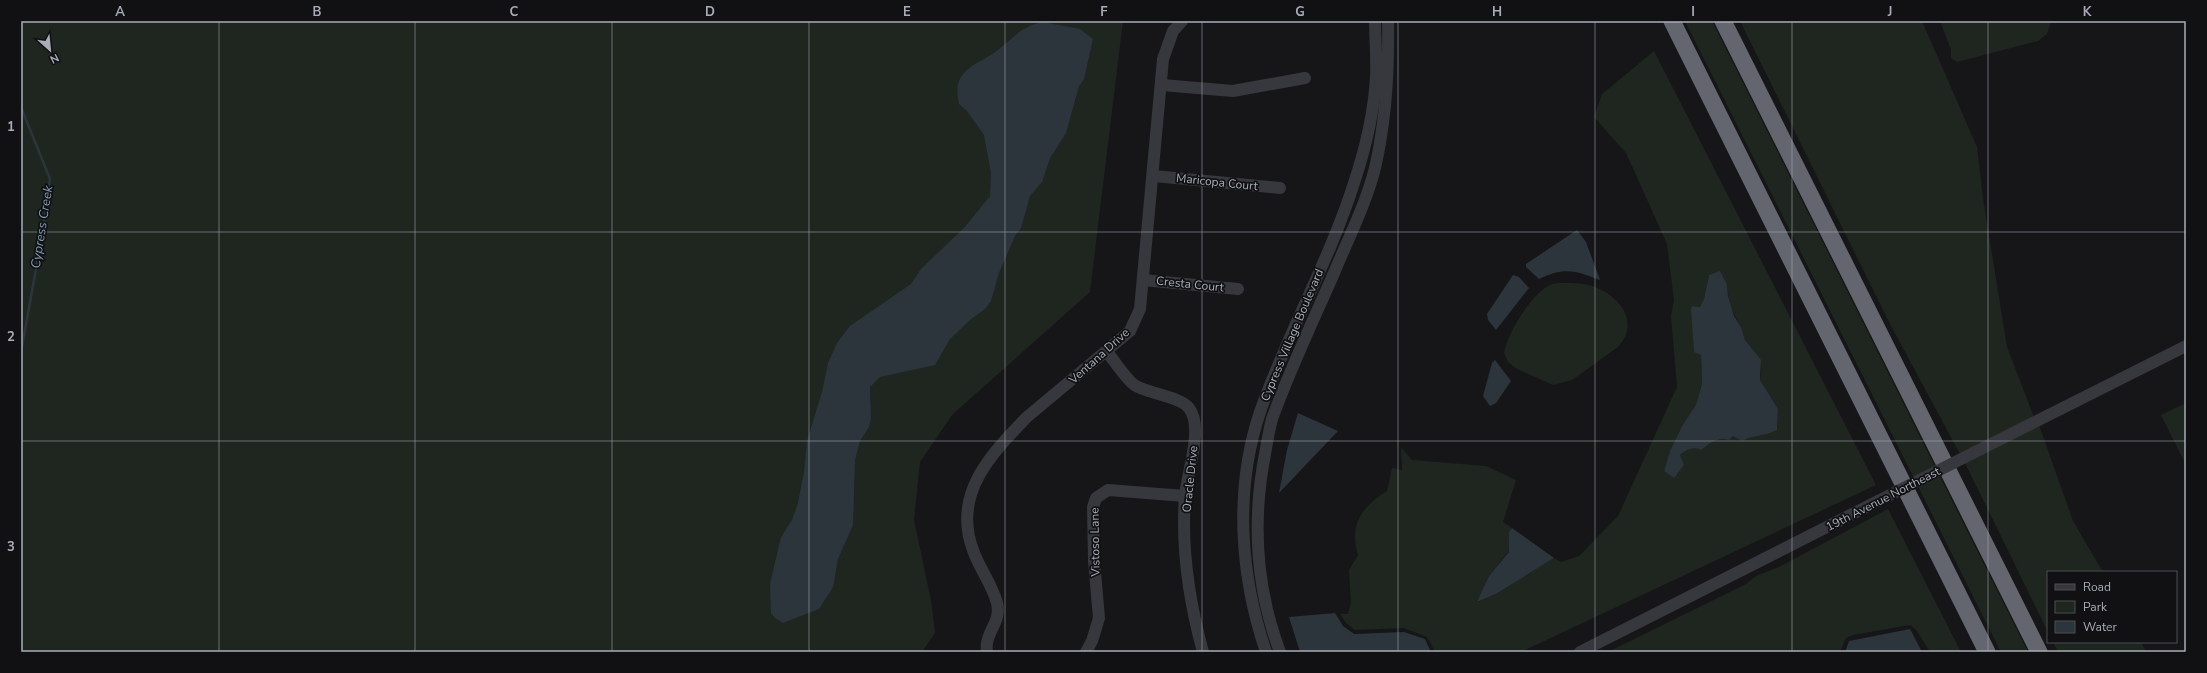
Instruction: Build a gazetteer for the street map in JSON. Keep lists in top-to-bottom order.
{
  "streets": {
    "street": [
      "Maricopa Court",
      "Cresta Court",
      "Cypress Village Boulevard",
      "Ventana Drive",
      "Oracle Drive",
      "19th Avenue Northeast",
      "Vistoso Lane"
    ]
  },
  "crossings": [
    ["Maricopa Court", "Ventana Drive"],
    ["Cresta Court", "Ventana Drive"],
    ["Ventana Drive", "Oracle Drive"],
    ["Oracle Drive", "Vistoso Lane"]
  ],
  "water": ["Cypress Creek"],
  "legend": ["Road", "Park", "Water"],
  "north": "bottom right",
  "grid": {
    "columns": [
      "A",
      "B",
      "C",
      "D",
      "E",
      "F",
      "G",
      "H",
      "I",
      "J",
      "K"
    ],
    "rows": ["1", "2", "3"]
  }
}
